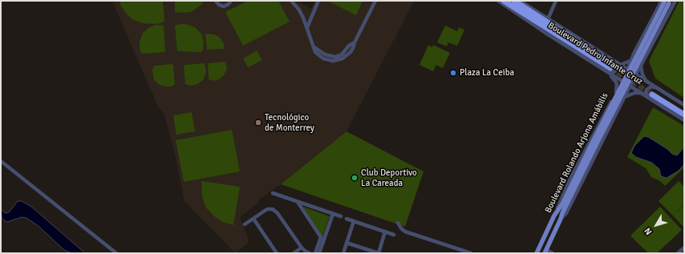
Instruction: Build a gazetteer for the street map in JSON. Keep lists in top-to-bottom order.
{
  "streets": {
    "highway": ["Boulevard Pedro Infante Cruz"],
    "main road": ["Boulevard Rolando Arjona Amábilis"]
  },
  "crossings": [
    ["Boulevard Pedro Infante Cruz", "Boulevard Rolando Arjona Amábilis"]
  ],
  "places": ["Plaza La Ceiba", "Tecnológico de Monterrey", "Club Deportivo La Careada"],
  "north": "bottom left"
}
